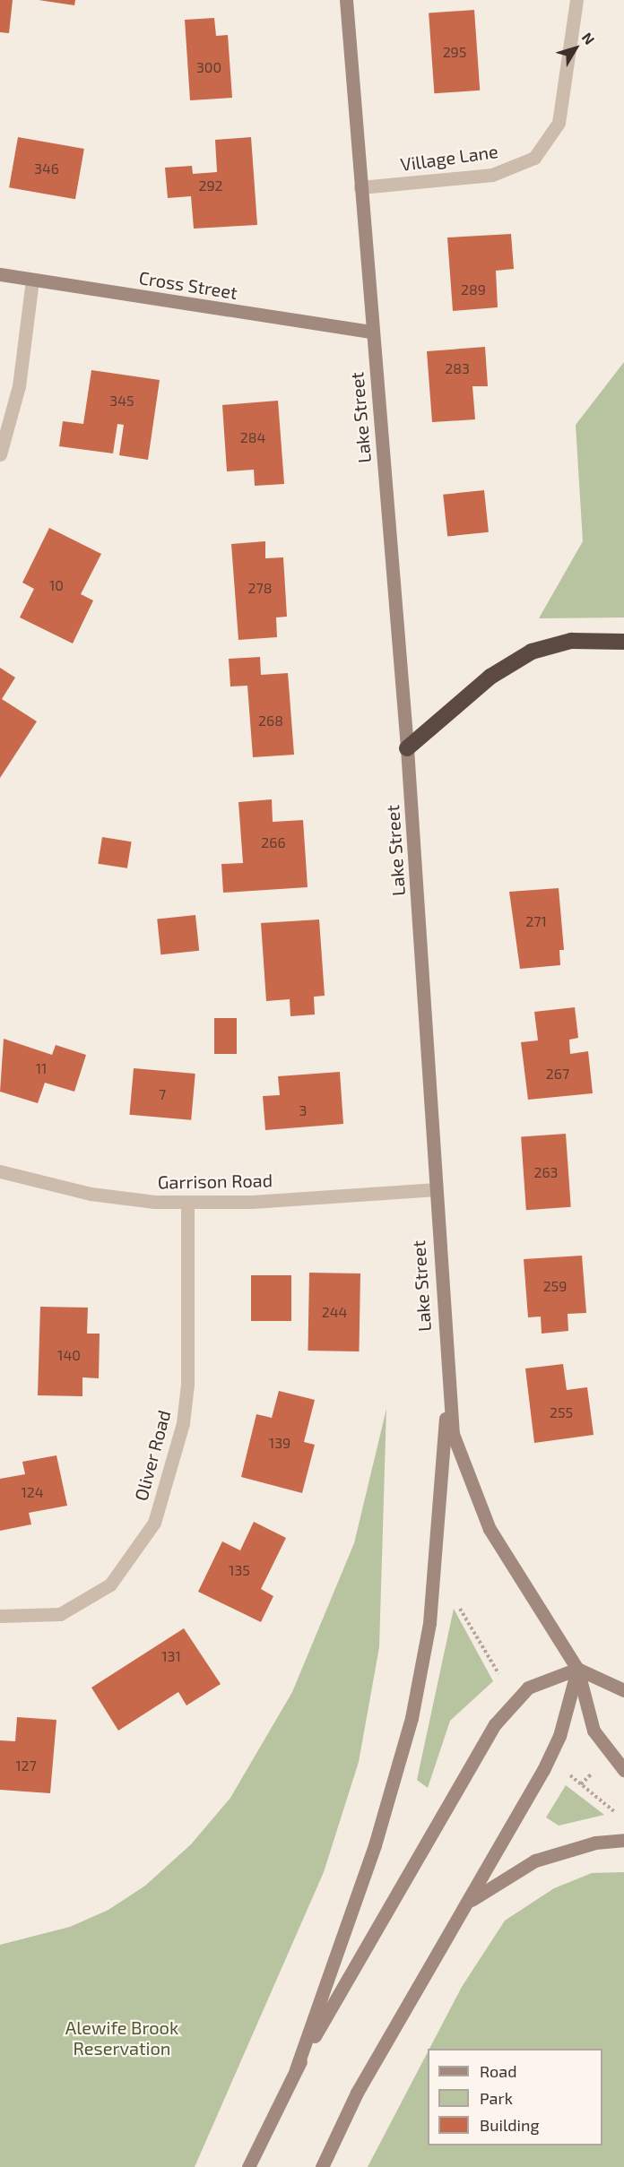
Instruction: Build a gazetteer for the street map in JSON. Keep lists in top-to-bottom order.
{
  "streets": {
    "main road": ["Cross Street", "Lake Street"],
    "street": ["Village Lane", "Garrison Road", "Oliver Road"]
  },
  "crossings": [
    ["Village Lane", "Lake Street"],
    ["Cross Street", "Lake Street"],
    ["Lake Street", "Garrison Road"],
    ["Garrison Road", "Oliver Road"]
  ],
  "parks": ["Alewife Brook Reservation"],
  "house_numbers": [
    "295",
    "300",
    "346",
    "292",
    "289",
    "283",
    "345",
    "284",
    "10",
    "278",
    "268",
    "266",
    "271",
    "11",
    "267",
    "7",
    "3",
    "263",
    "259",
    "244",
    "140",
    "255",
    "139",
    "124",
    "135",
    "131",
    "127"
  ],
  "legend": ["Road", "Park", "Building"],
  "north": "top right"
}
